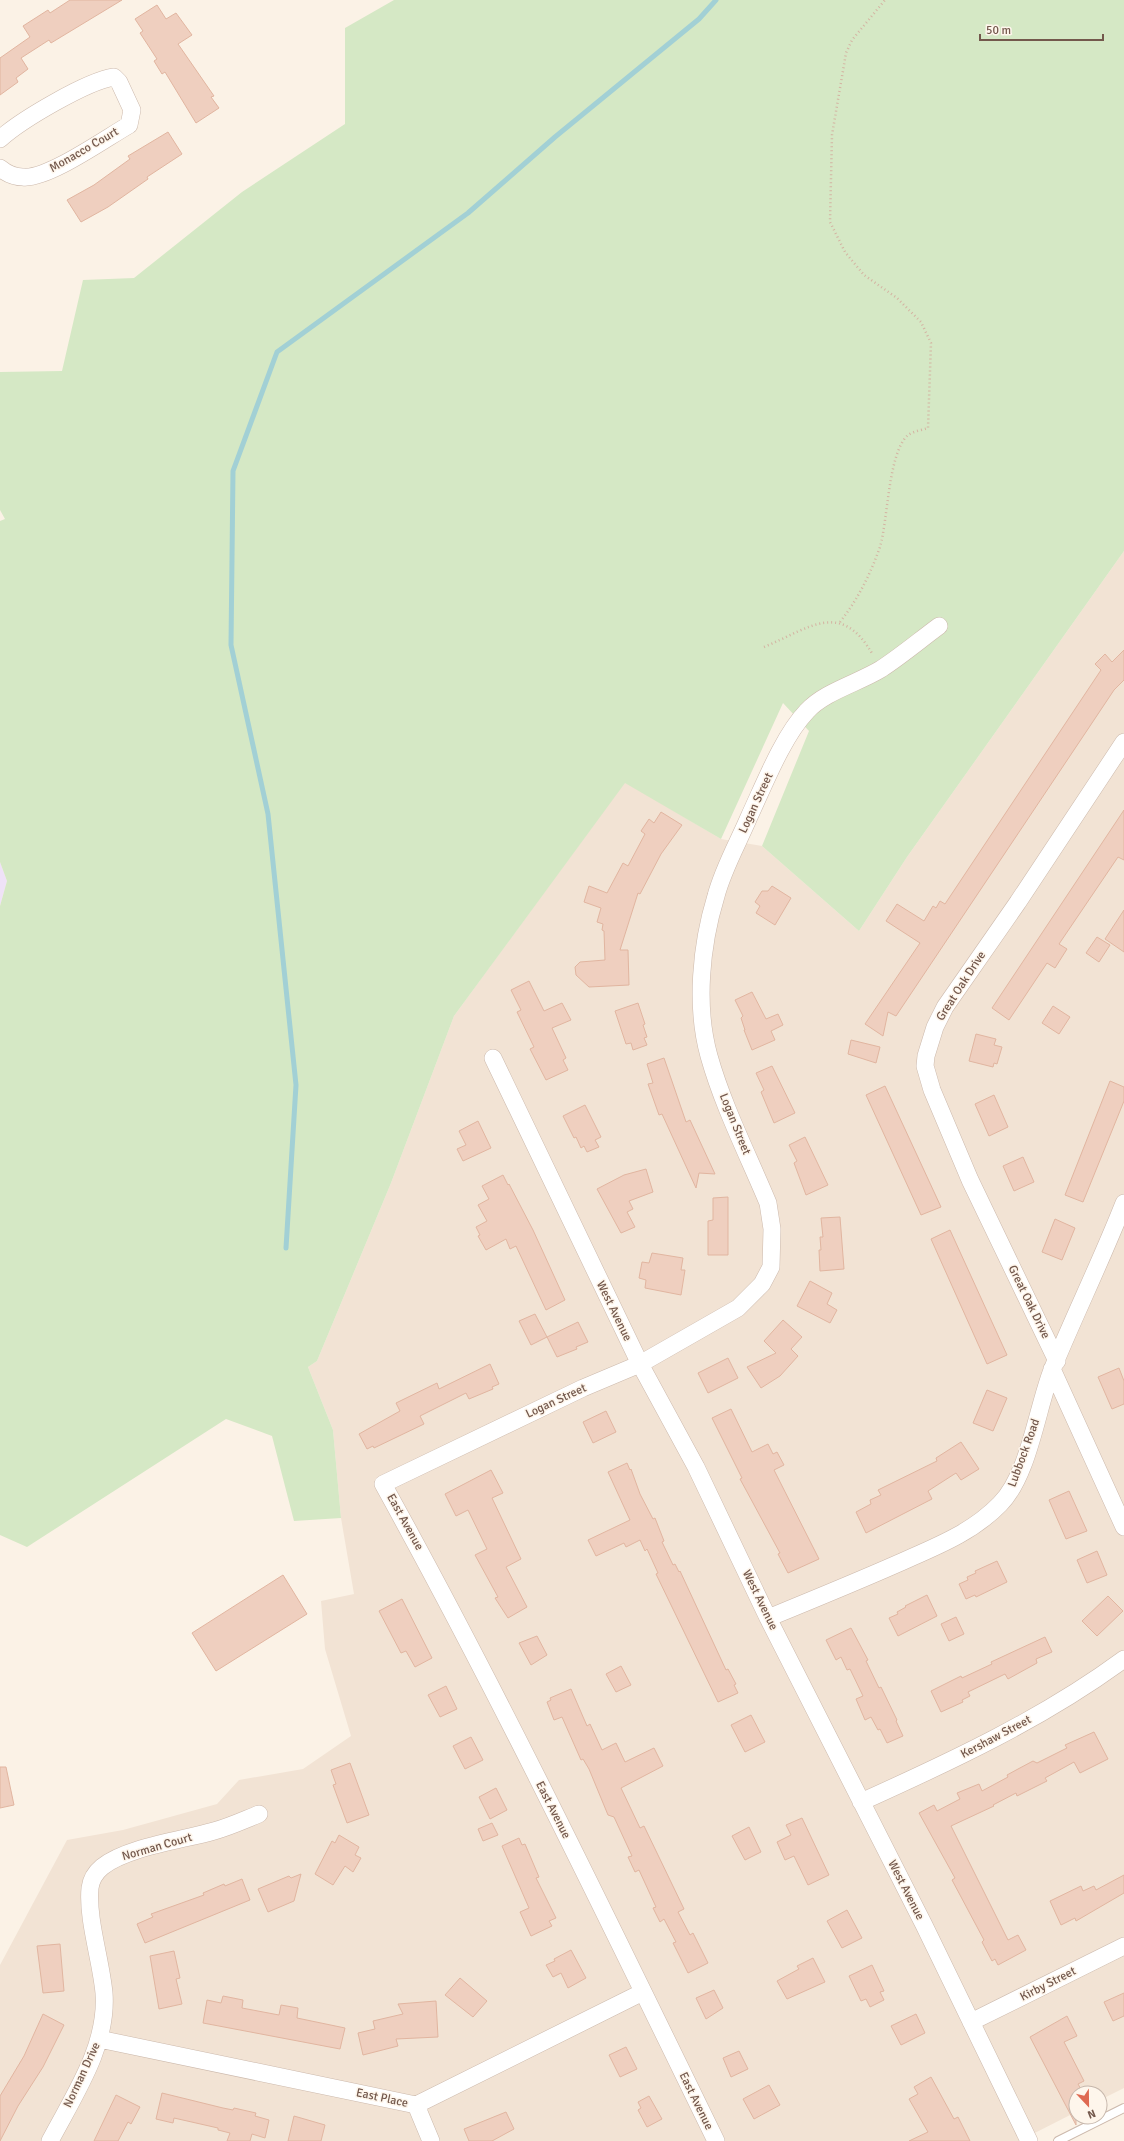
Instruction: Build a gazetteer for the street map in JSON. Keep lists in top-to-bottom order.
{
  "streets": {
    "street": [
      "Monacco Court",
      "Logan Street",
      "Great Oak Drive",
      "West Avenue",
      "Lubbock Road",
      "East Avenue",
      "Kershaw Street",
      "Norman Court",
      "Kirby Street",
      "Norman Drive",
      "East Place"
    ]
  },
  "crossings": [
    ["Logan Street", "West Avenue"],
    ["Logan Street", "East Avenue"],
    ["Great Oak Drive", "Lubbock Road"],
    ["West Avenue", "Lubbock Road"],
    ["West Avenue", "Kershaw Street"],
    ["West Avenue", "Kirby Street"],
    ["East Avenue", "East Place"],
    ["Norman Court", "Norman Drive"],
    ["Norman Drive", "East Place"]
  ],
  "scale_bar": "50 m",
  "north": "bottom"
}
